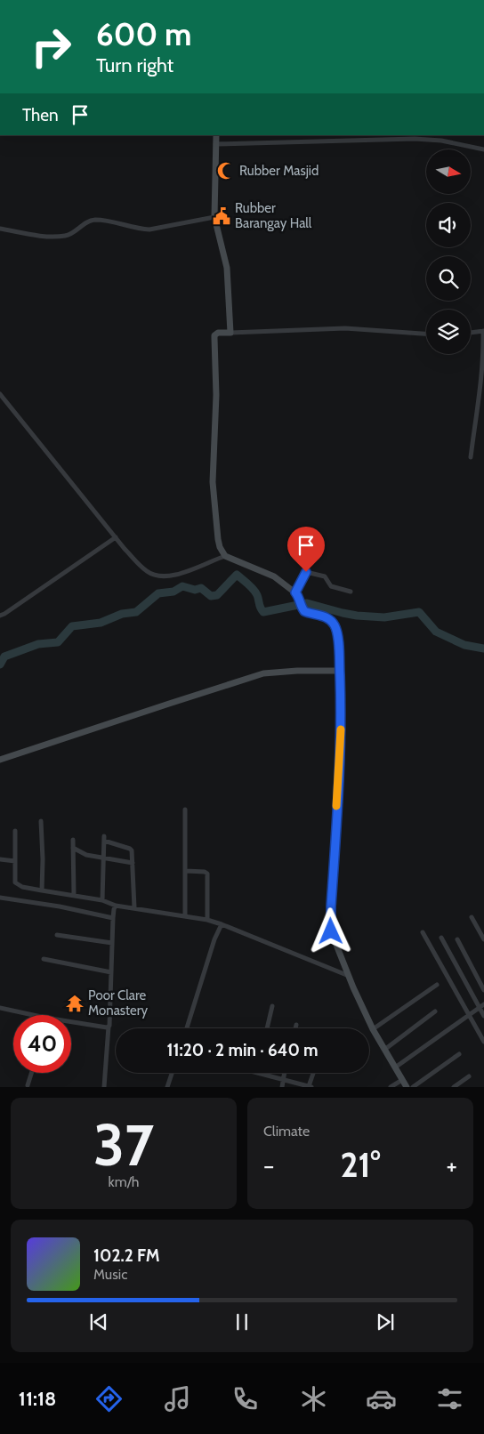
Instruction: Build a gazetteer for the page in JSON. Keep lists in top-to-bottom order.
{
  "places": {
    "mosque": ["Rubber Masjid"],
    "public building": ["Rubber Barangay Hall"],
    "temple": ["Poor Clare Monastery"]
  },
  "north": "right",
  "page": {
    "turn": ["600 m", "Turn right"],
    "then": "Then",
    "limit": "40",
    "trip": "11:20 · 2 min · 640 m",
    "tile": [
      ["37", "km/h"],
      "Climate"
    ],
    "heat": ["−", "21°", "+"],
    "song": ["102.2 FM", "Music"],
    "tabs": "11:18"
  }
}
